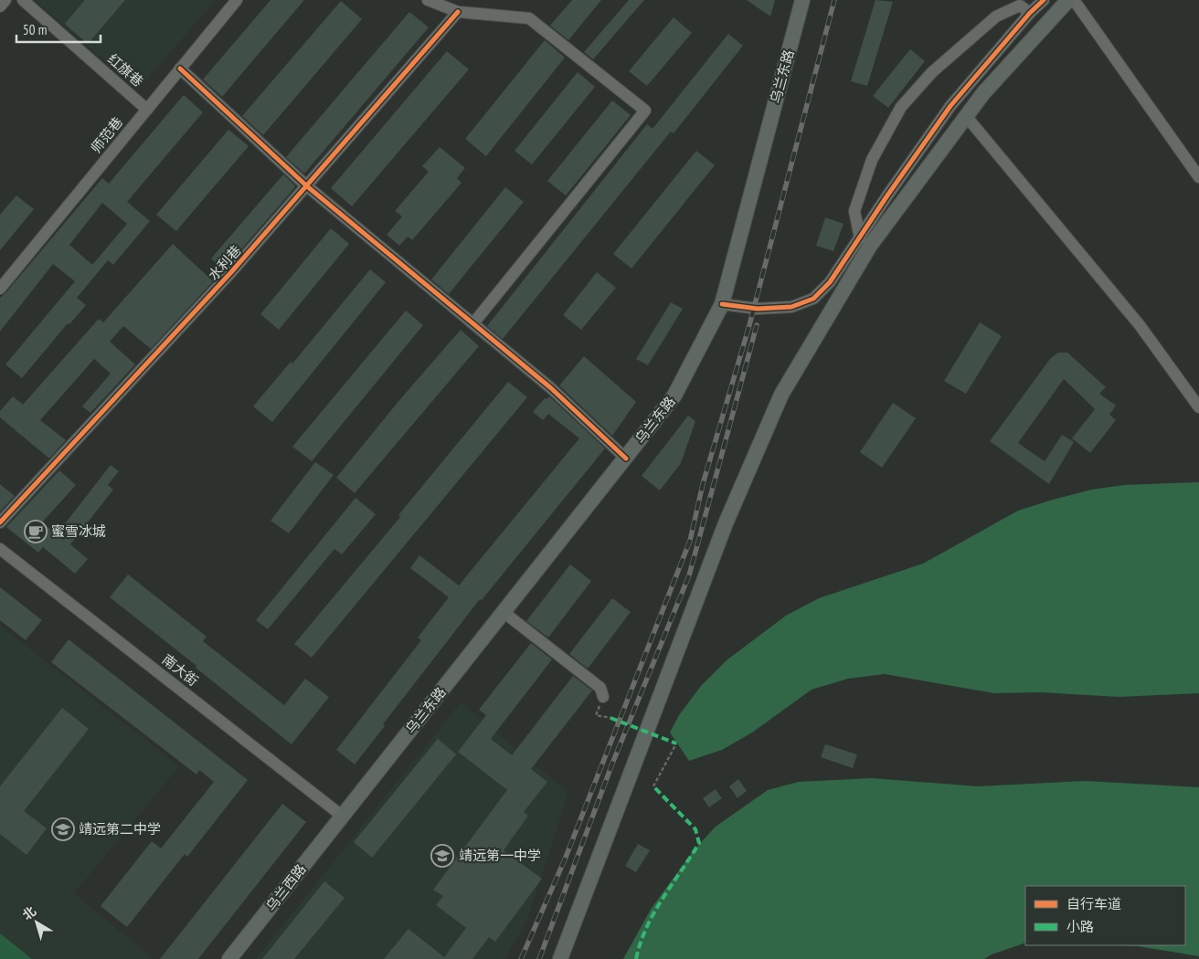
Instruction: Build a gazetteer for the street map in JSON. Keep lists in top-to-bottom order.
{
  "streets": {
    "main road": ["乌兰东路", "乌兰西路"],
    "street": [
      "红旗巷",
      "师范巷",
      "水利巷",
      "南大街"
    ]
  },
  "crossings": [
    ["红旗巷", "师范巷"],
    ["乌兰东路", "南大街"],
    ["乌兰东路", "乌兰西路"],
    ["南大街", "乌兰西路"]
  ],
  "places": {
    "cafe": ["蜜雪冰城"],
    "school or university": ["靖远第二中学", "靖远第一中学"]
  },
  "legend": ["自行车道", "小路"],
  "scale_bar": "50 m",
  "north": "top left"
}
